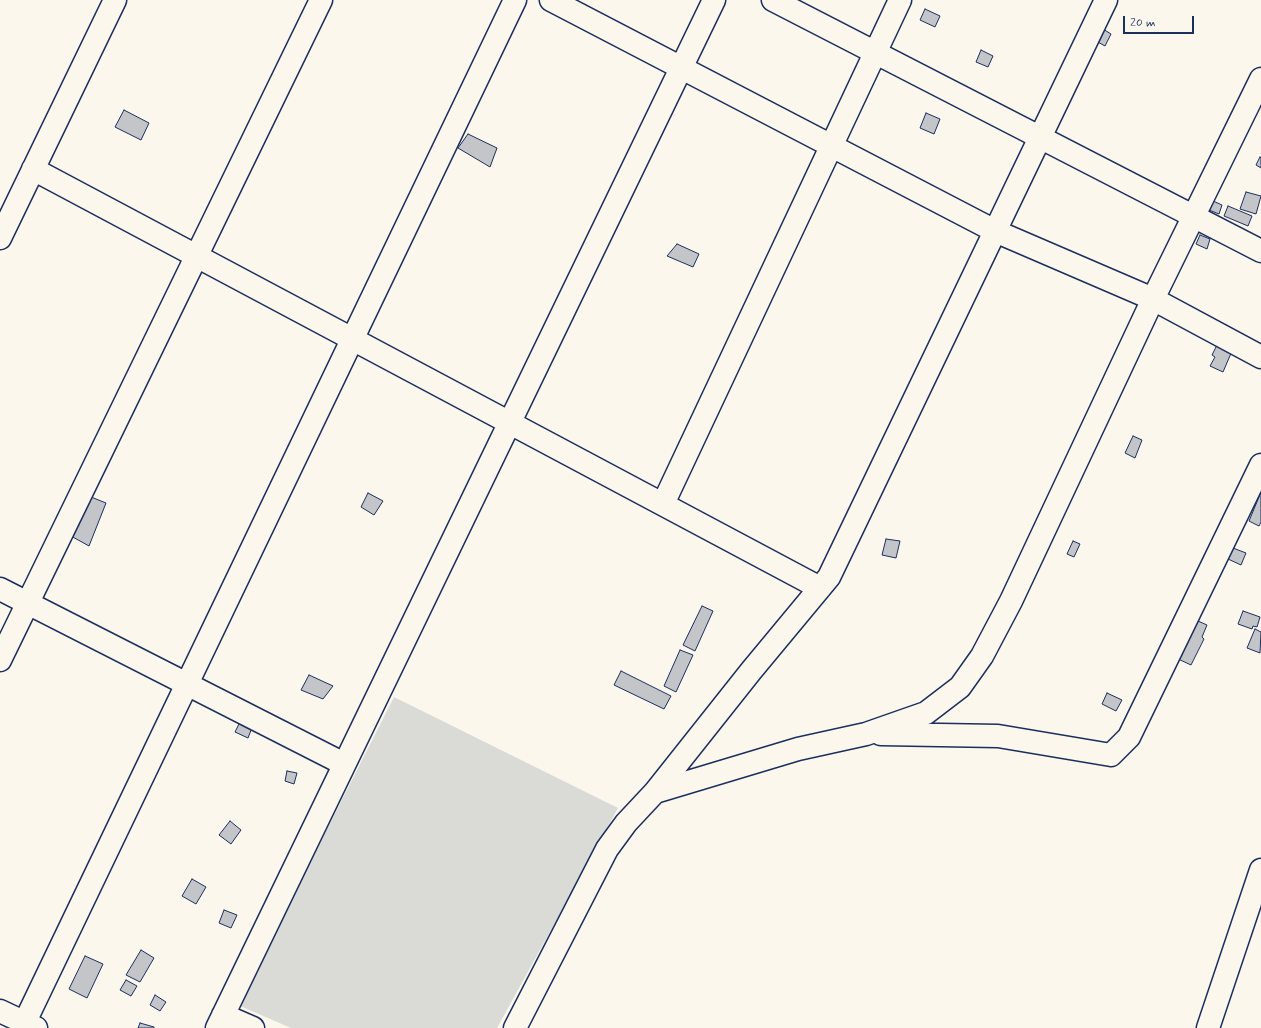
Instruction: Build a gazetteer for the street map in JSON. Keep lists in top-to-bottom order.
{
  "scale_bar": "20 m"
}
